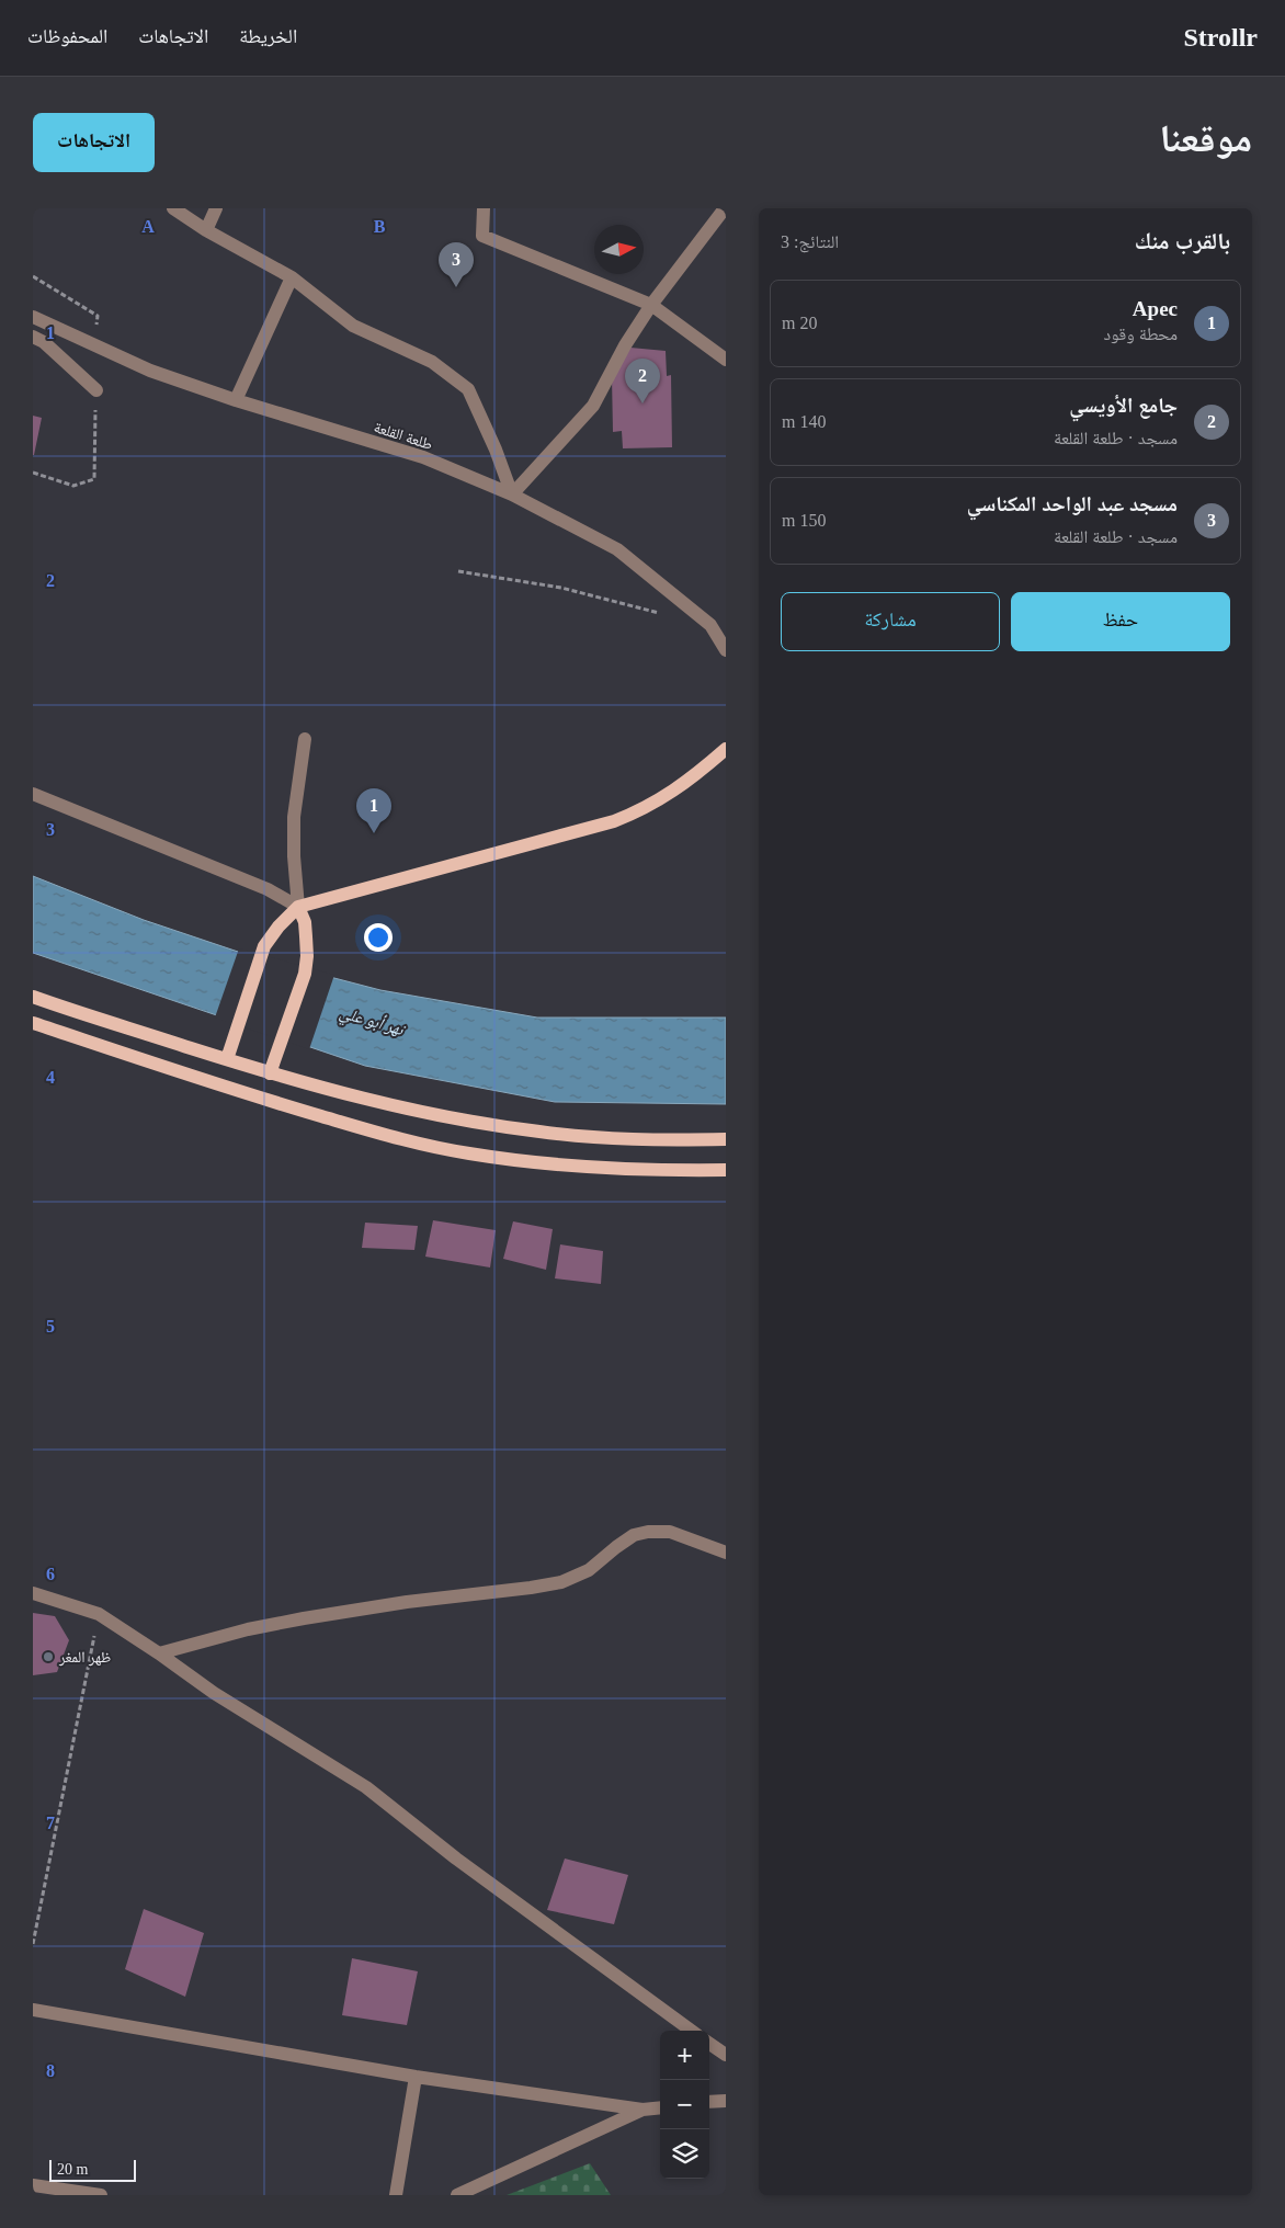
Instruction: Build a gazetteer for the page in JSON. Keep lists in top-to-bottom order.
{
  "streets": {
    "street": ["طلعة القلعة"]
  },
  "water": ["نهر أبو علي"],
  "places": ["ظهر المغر"],
  "scale_bar": "20 m",
  "north": "right",
  "page": {
    "header": "Strollr",
    "nav": ["الخريطة", "الاتجاهات", "المحفوظات"],
    "title": "موقعنا",
    "buttons": [
      "الاتجاهات",
      ["حفظ", "مشاركة"]
    ],
    "heading": ["بالقرب منك", "النتائج: 3"],
    "pins": ["3", "2", "1"],
    "list": [
      {
        "mark": "1",
        "name": "Apec",
        "note": "محطة وقود",
        "value": "20 m"
      },
      {
        "mark": "2",
        "name": "جامع الأويسي",
        "note": "مسجد · طلعة القلعة",
        "value": "140 m"
      },
      {
        "mark": "3",
        "name": "مسجد عبد الواحد المكناسي",
        "note": "مسجد · طلعة القلعة",
        "value": "150 m"
      }
    ],
    "map_buttons": ["+", "−"],
    "scale": "20 m"
  },
  "grid": {
    "columns": ["A", "B"],
    "rows": [
      "1",
      "2",
      "3",
      "4",
      "5",
      "6",
      "7",
      "8"
    ]
  }
}
